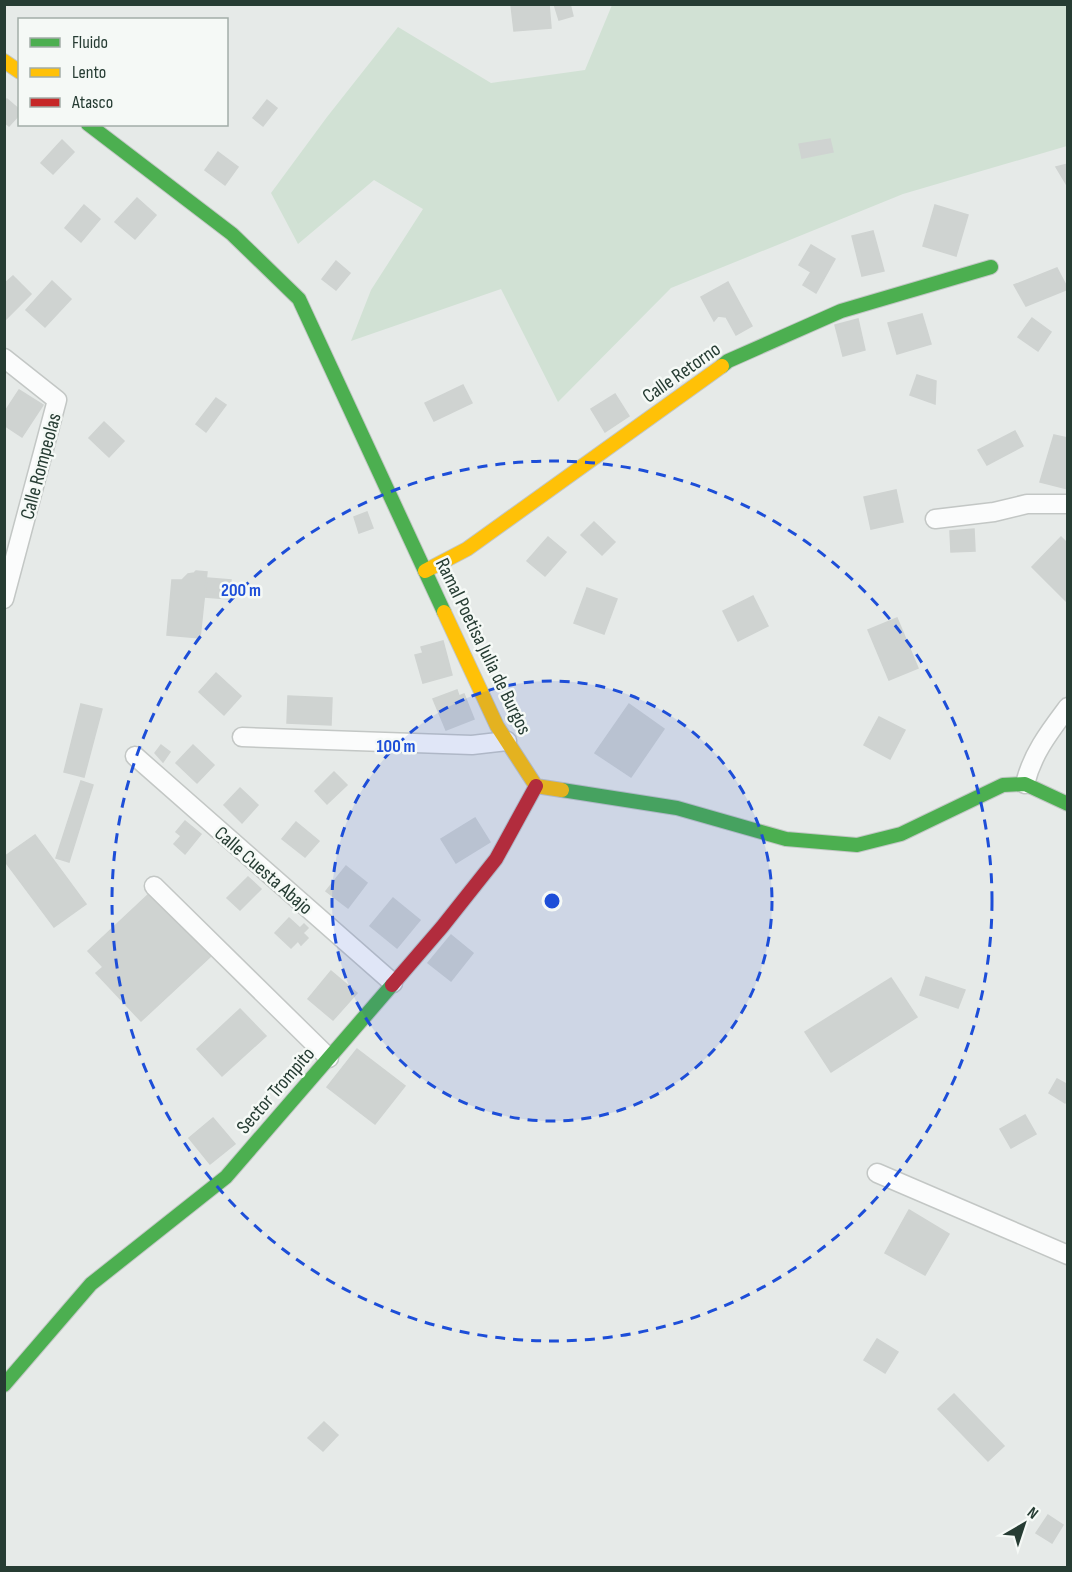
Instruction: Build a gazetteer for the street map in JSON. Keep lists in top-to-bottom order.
{
  "streets": {
    "street": [
      "Calle Retorno",
      "Calle Rompeolas",
      "Ramal Poetisa Julia de Burgos",
      "Calle Cuesta Abajo",
      "Sector Trompito"
    ]
  },
  "crossings": [
    ["Calle Retorno", "Ramal Poetisa Julia de Burgos"],
    ["Ramal Poetisa Julia de Burgos", "Sector Trompito"],
    ["Calle Cuesta Abajo", "Sector Trompito"]
  ],
  "legend": ["Fluido", "Lento", "Atasco"],
  "north": "top right",
  "rings": ["200 m", "100 m"]
}
